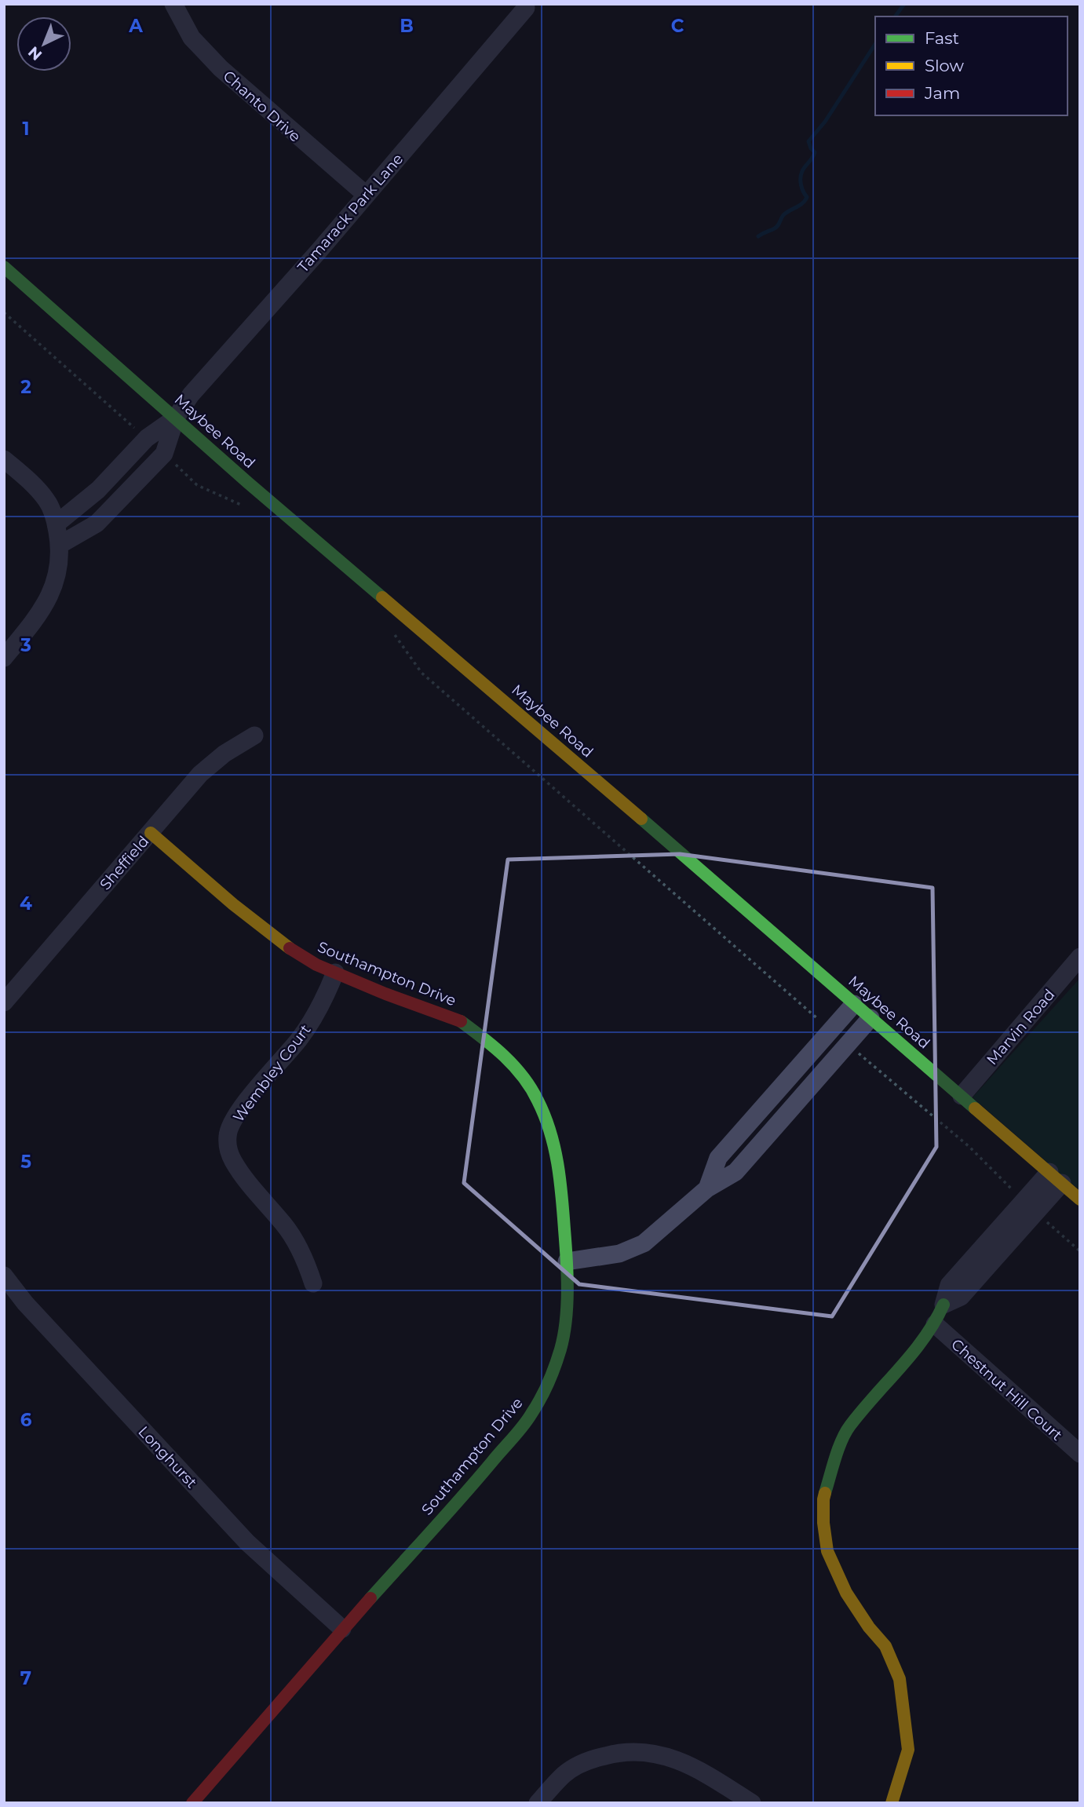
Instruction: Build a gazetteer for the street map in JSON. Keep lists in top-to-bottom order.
{
  "streets": {
    "street": [
      "Chanto Drive",
      "Tamarack Park Lane",
      "Maybee Road",
      "Sheffield",
      "Southampton Drive",
      "Marvin Road",
      "Wembley Court",
      "Chestnut Hill Court",
      "Longhurst"
    ]
  },
  "crossings": [
    ["Chanto Drive", "Tamarack Park Lane"],
    ["Tamarack Park Lane", "Maybee Road"],
    ["Maybee Road", "Marvin Road"],
    ["Sheffield", "Southampton Drive"],
    ["Southampton Drive", "Wembley Court"],
    ["Southampton Drive", "Longhurst"]
  ],
  "legend": ["Fast", "Slow", "Jam"],
  "north": "bottom left",
  "grid": {
    "columns": ["A", "B", "C"],
    "rows": [
      "1",
      "2",
      "3",
      "4",
      "5",
      "6",
      "7"
    ]
  }
}
